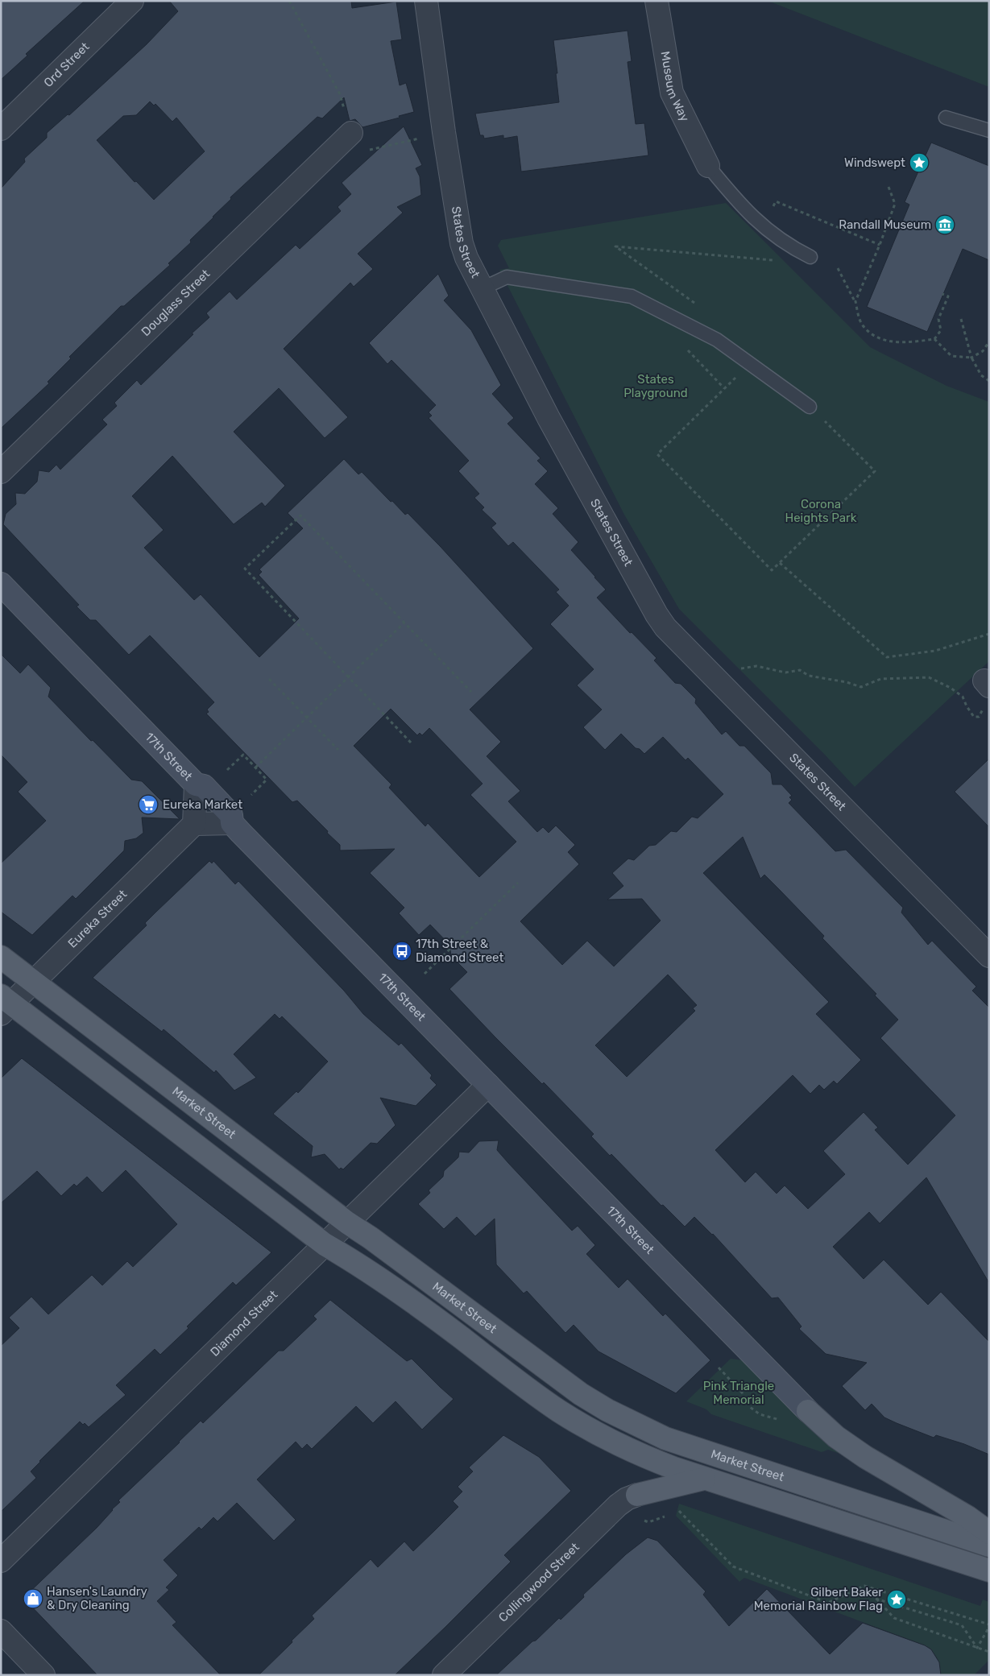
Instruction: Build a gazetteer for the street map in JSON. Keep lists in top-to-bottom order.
{
  "streets": {
    "main road": ["17th Street", "Market Street"],
    "street": [
      "Ord Street",
      "Museum Way",
      "States Street",
      "Douglass Street",
      "Eureka Street",
      "Diamond Street",
      "Collingwood Street"
    ]
  },
  "crossings": [
    ["17th Street", "Diamond Street"],
    ["Eureka Street", "Market Street"],
    ["Market Street", "Diamond Street"]
  ],
  "parks": ["States Playground", "Corona Heights Park", "Pink Triangle Memorial"],
  "places": {
    "place": ["Windswept", "Gilbert Baker Memorial Rainbow Flag"],
    "museum": ["Randall Museum"],
    "supermarket": ["Eureka Market"],
    "bus stop": ["17th Street & Diamond Street"],
    "shop": ["Hansen's Laundry & Dry Cleaning"]
  }
}
